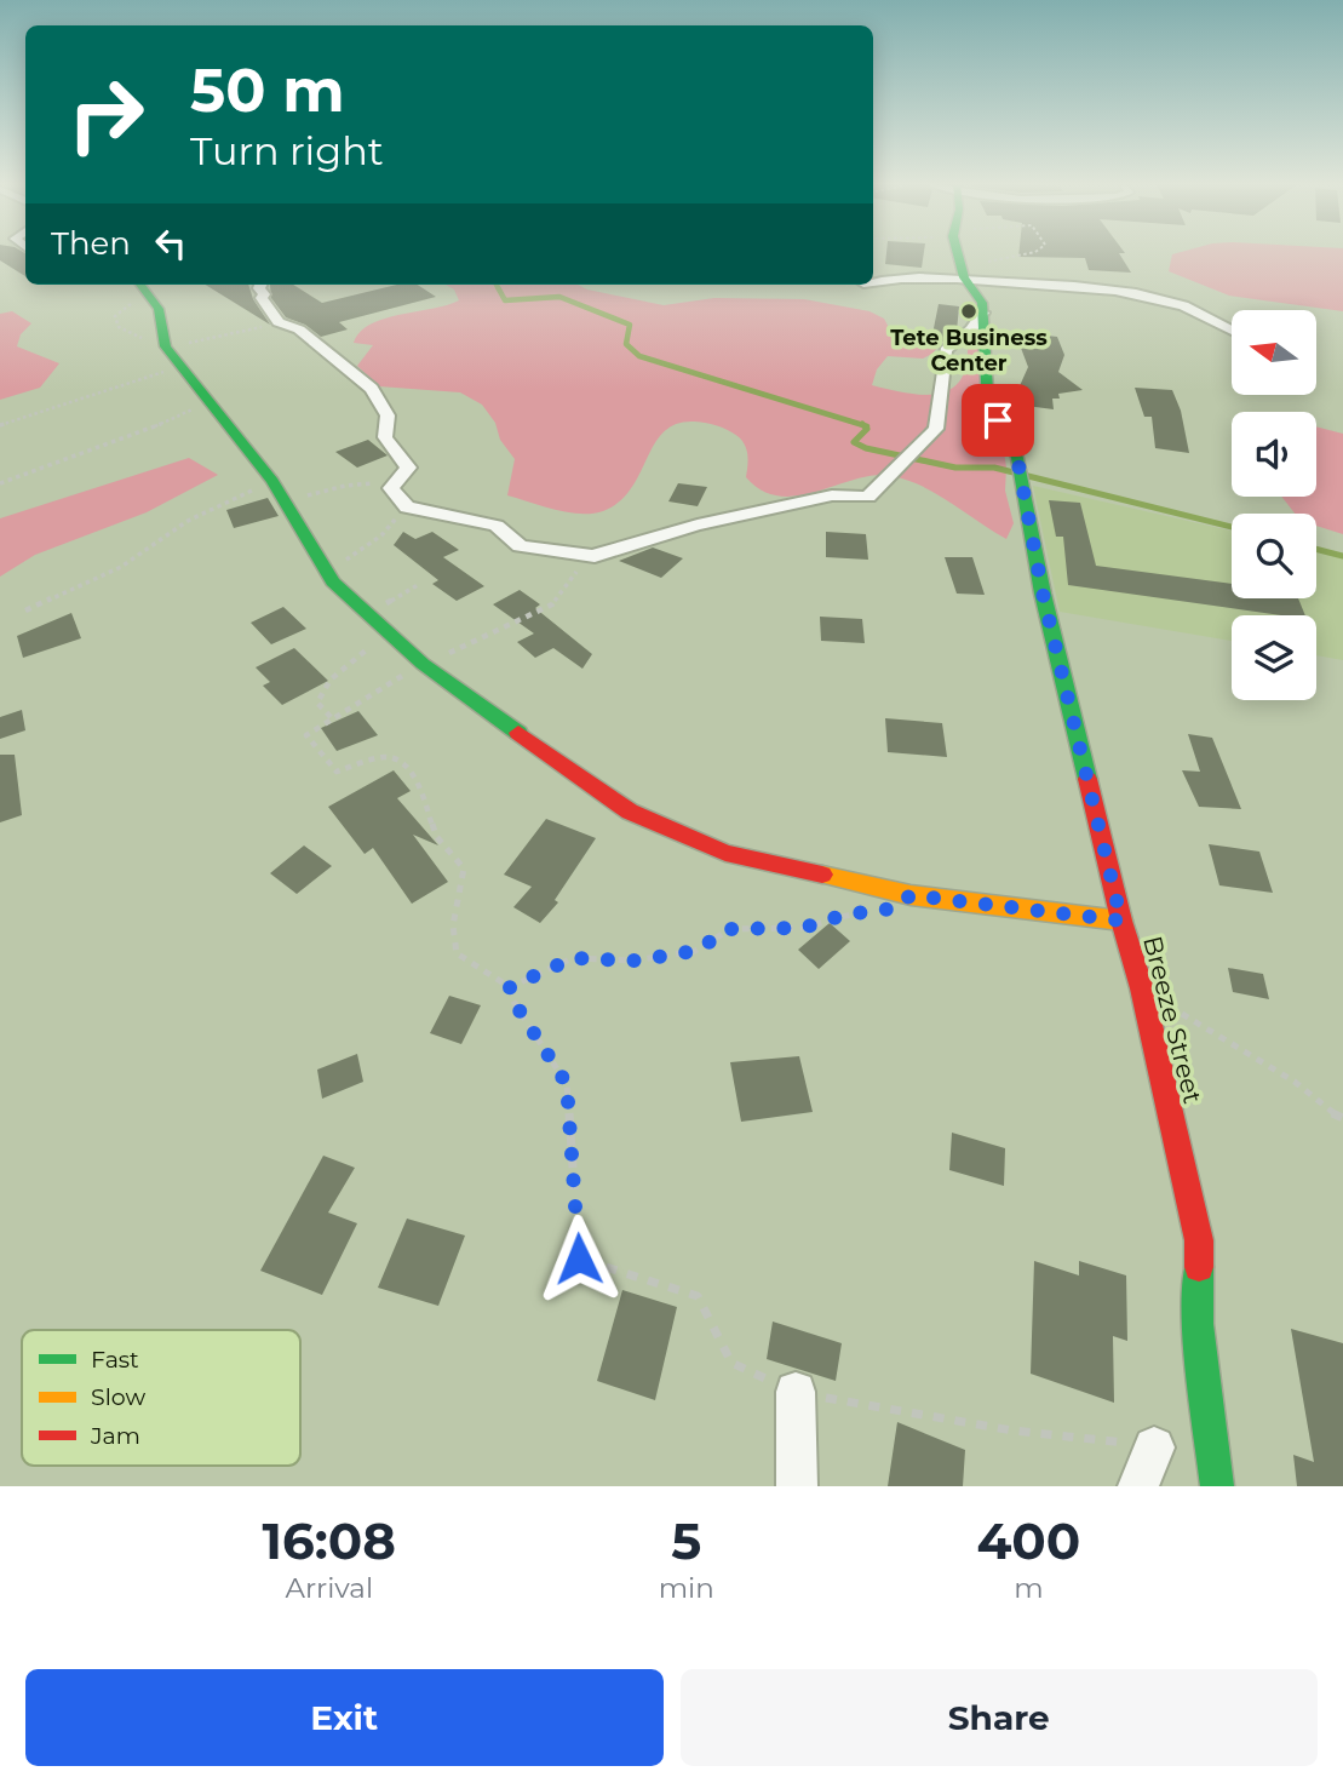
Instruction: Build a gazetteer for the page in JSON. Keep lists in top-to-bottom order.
{
  "streets": {
    "street": ["Breeze Street"]
  },
  "places": ["Tete Business Center"],
  "legend": ["Fast", "Slow", "Jam"],
  "north": "left",
  "page": {
    "turn": ["50 m", "Turn right"],
    "then": "Then",
    "eta": [
      "16:08",
      "Arrival",
      "5",
      "min",
      "400",
      "m"
    ],
    "buttons": ["Exit", "Share"]
  }
}
